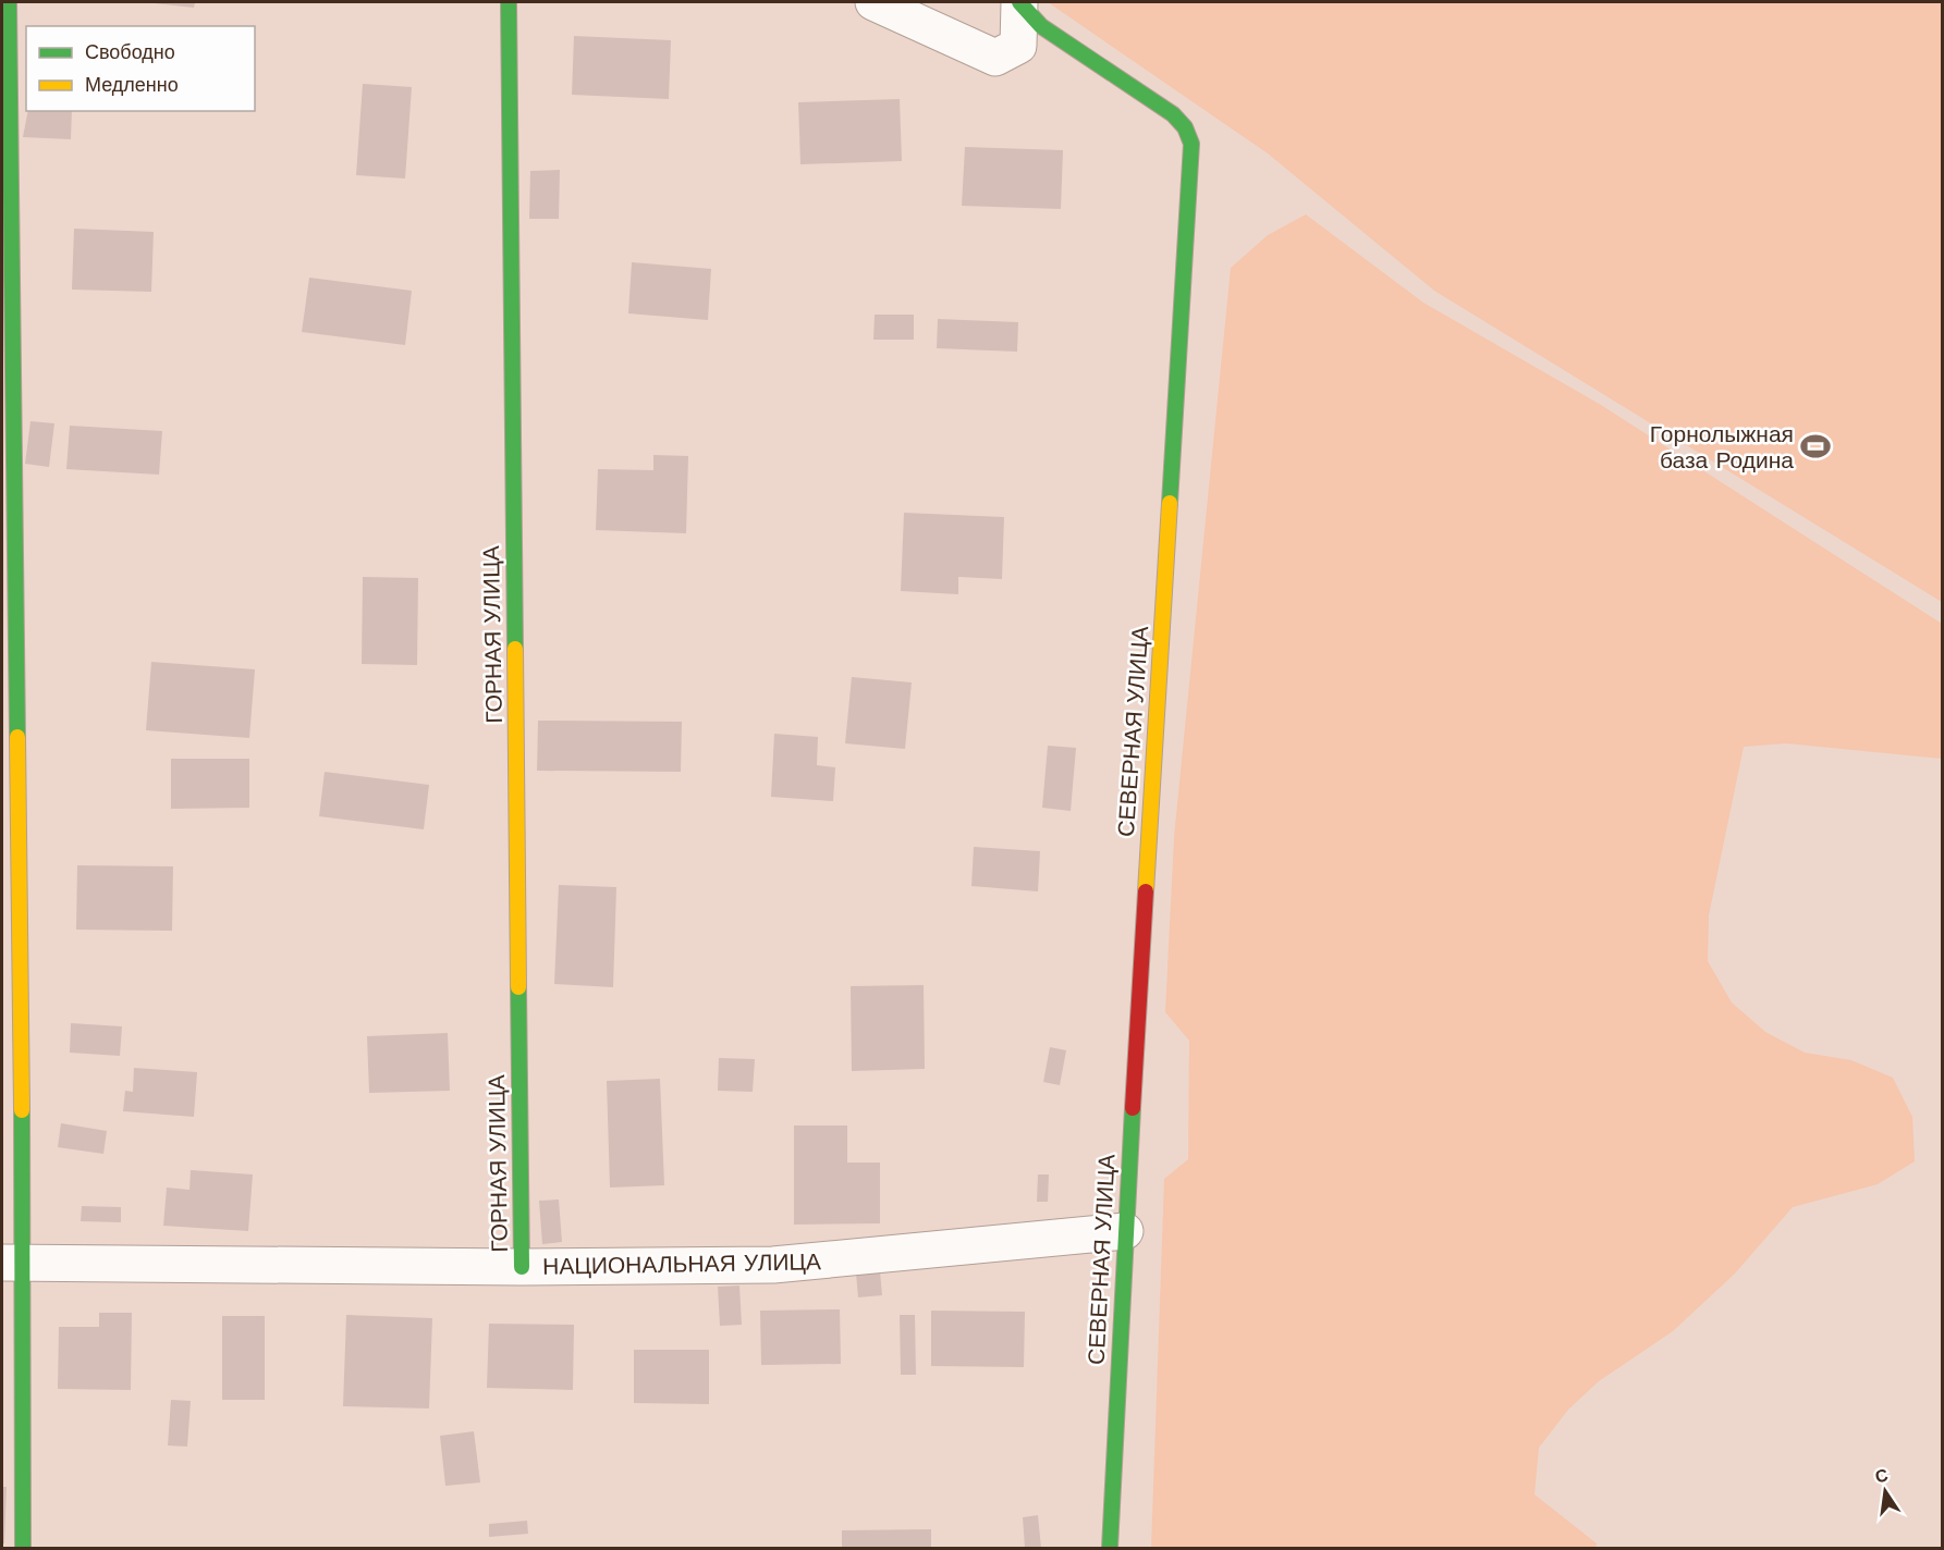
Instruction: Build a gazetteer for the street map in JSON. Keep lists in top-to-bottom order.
{
  "streets": {
    "street": ["ГОРНАЯ УЛИЦА", "СЕВЕРНАЯ УЛИЦА", "НАЦИОНАЛЬНАЯ УЛИЦА"]
  },
  "crossings": [
    ["ГОРНАЯ УЛИЦА", "НАЦИОНАЛЬНАЯ УЛИЦА"],
    ["СЕВЕРНАЯ УЛИЦА", "НАЦИОНАЛЬНАЯ УЛИЦА"]
  ],
  "places": {
    "sports": ["Горнолыжная база Родина"]
  },
  "legend": ["Свободно", "Медленно"],
  "north": "top"
}
